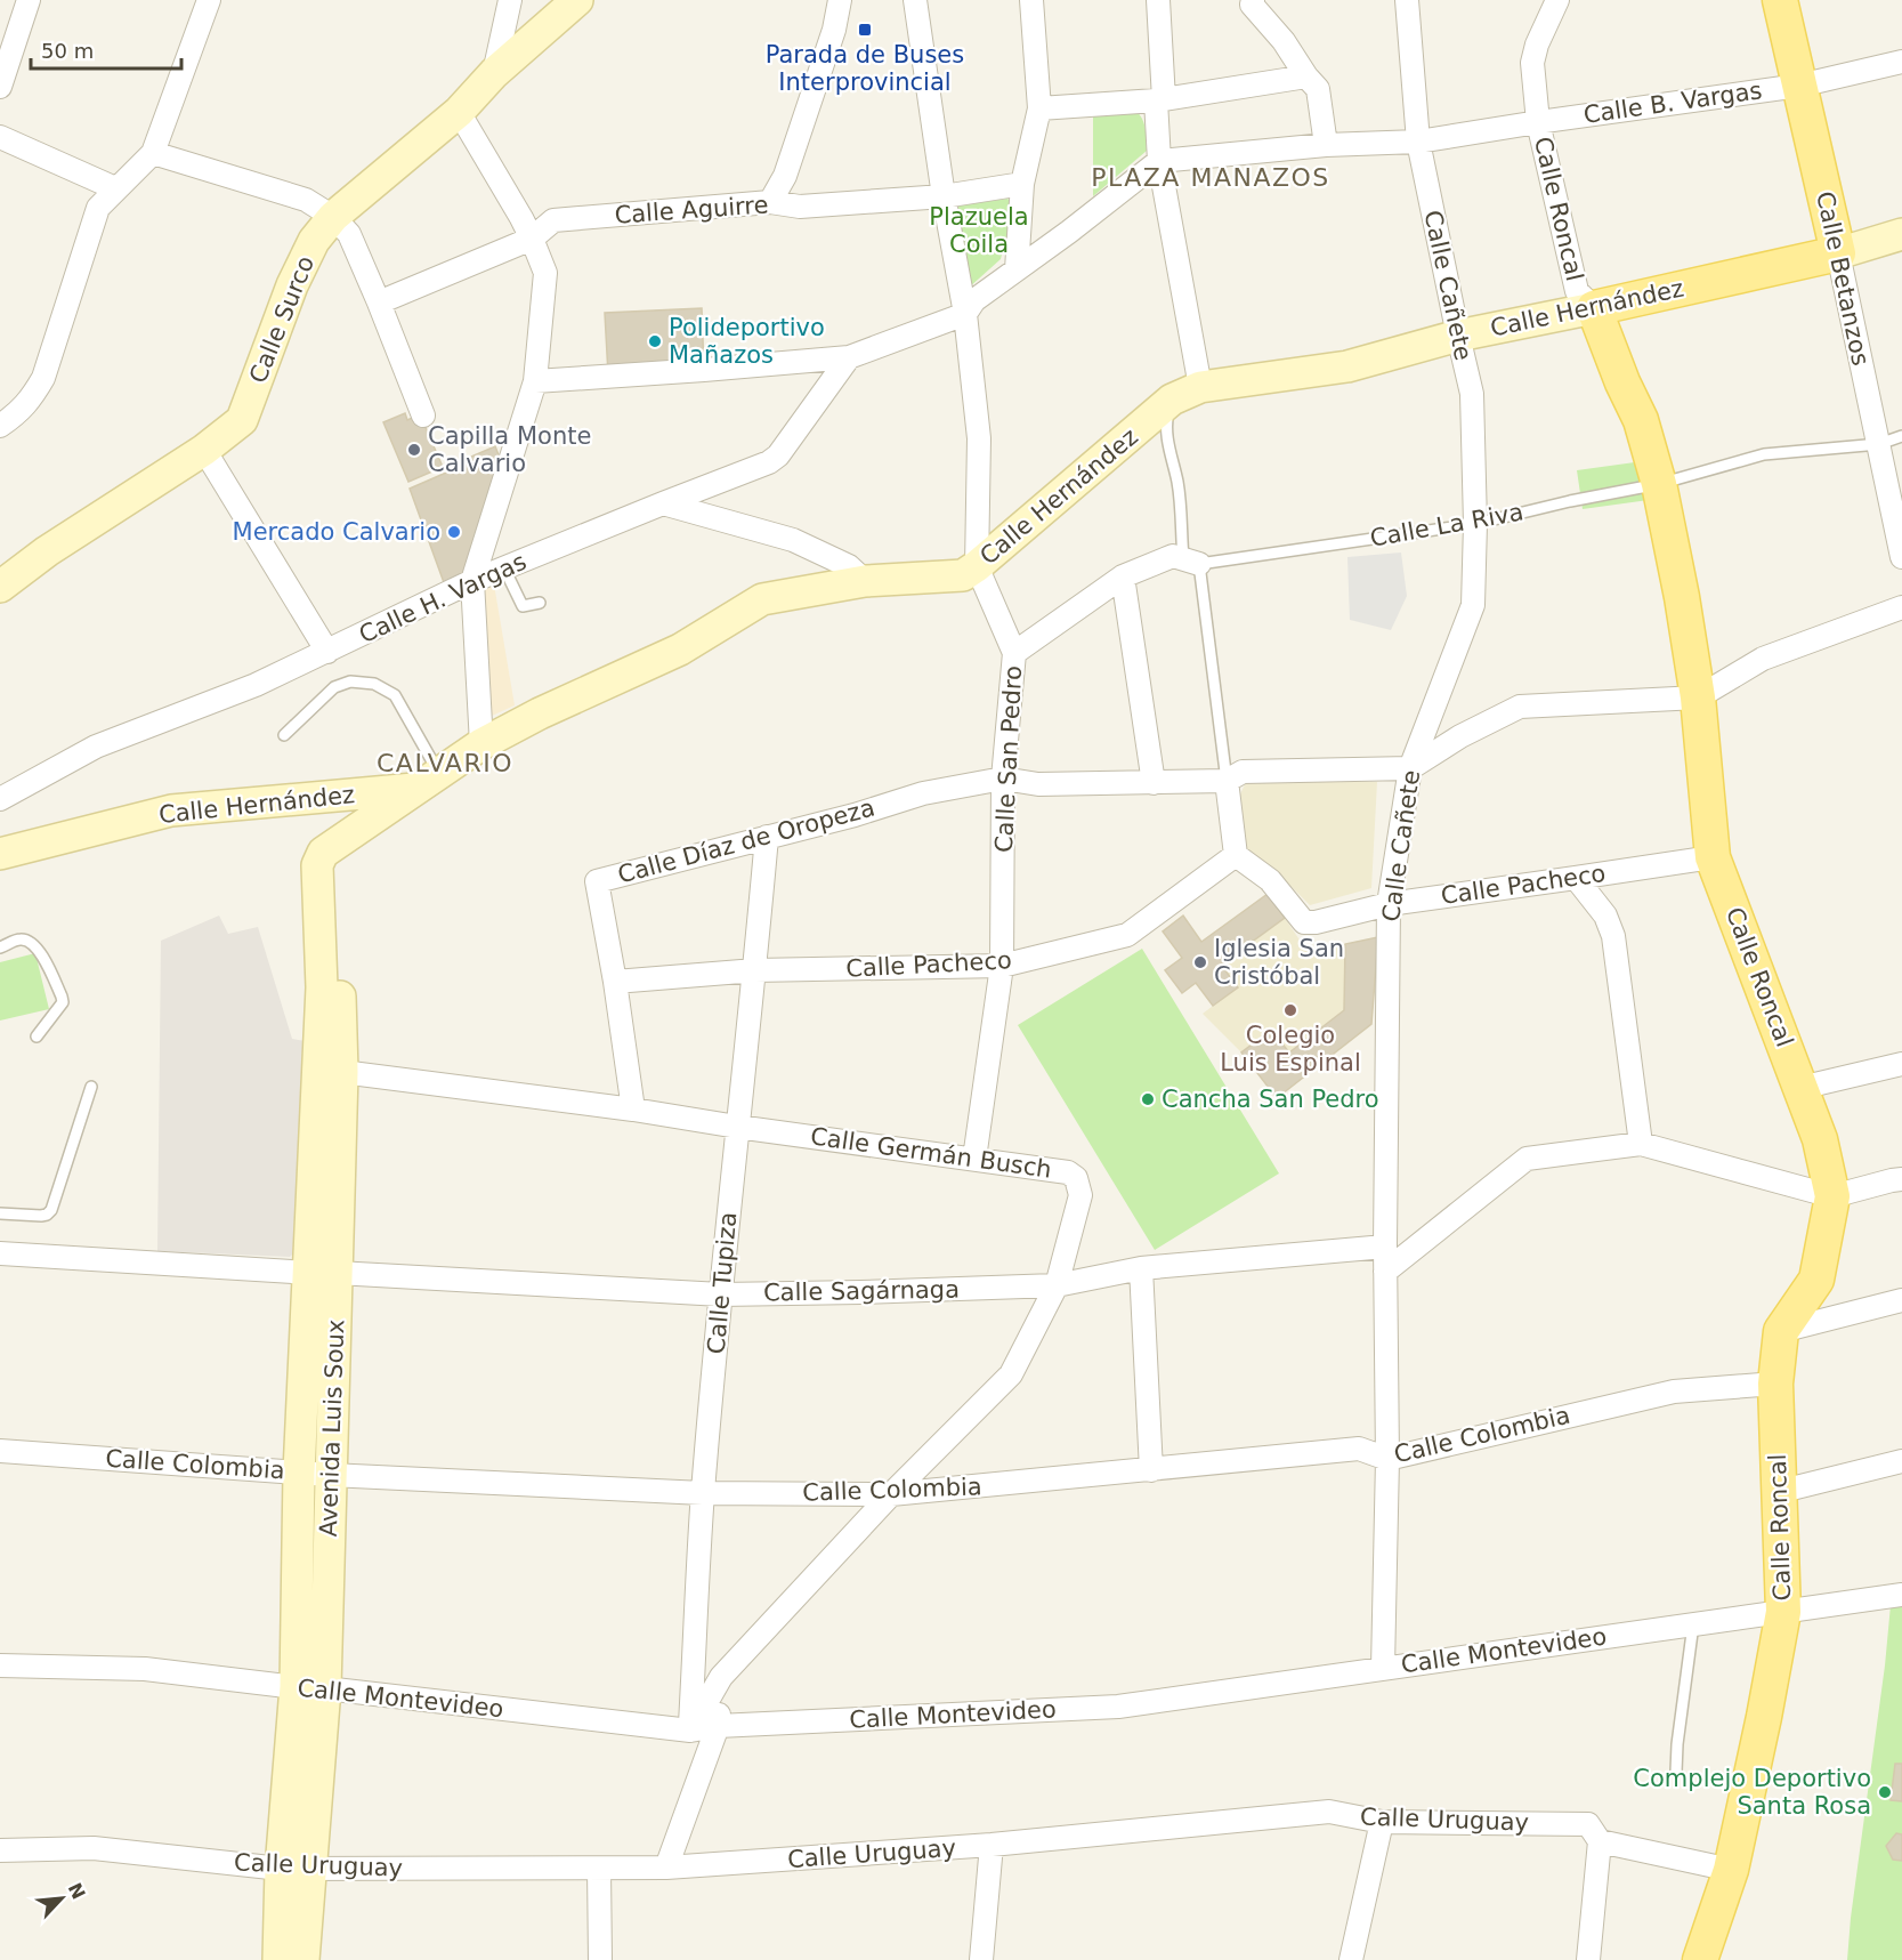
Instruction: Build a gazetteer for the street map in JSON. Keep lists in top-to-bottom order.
{
  "streets": {
    "main road": [
      "Calle Roncal",
      "Calle Betanzos",
      "Calle Hernández",
      "Calle Surco",
      "Avenida Luis Soux"
    ],
    "street": [
      "Calle B. Vargas",
      "Calle Aguirre",
      "Calle Cañete",
      "Calle La Riva",
      "Calle H. Vargas",
      "Calle San Pedro",
      "Calle Díaz de Oropeza",
      "Calle Pacheco",
      "Calle Germán Busch",
      "Calle Tupiza",
      "Calle Sagárnaga",
      "Calle Colombia",
      "Calle Montevideo",
      "Calle Uruguay"
    ]
  },
  "crossings": [
    ["Calle B. Vargas", "Calle Roncal"],
    ["Calle B. Vargas", "Calle Betanzos"],
    ["Calle B. Vargas", "Calle Cañete"],
    ["Calle Roncal", "Calle Hernández"],
    ["Calle Roncal", "Calle La Riva"],
    ["Calle Roncal", "Calle Pacheco"],
    ["Calle Roncal", "Calle Colombia"],
    ["Calle Roncal", "Calle Montevideo"],
    ["Calle Roncal", "Calle Uruguay"],
    ["Calle Aguirre", "Calle San Pedro"],
    ["Calle Betanzos", "Calle Hernández"],
    ["Calle Betanzos", "Calle La Riva"],
    ["Calle Cañete", "Calle Hernández"],
    ["Calle Cañete", "Calle La Riva"],
    ["Calle Cañete", "Calle Díaz de Oropeza"],
    ["Calle Cañete", "Calle Pacheco"],
    ["Calle Cañete", "Calle Sagárnaga"],
    ["Calle Cañete", "Calle Colombia"],
    ["Calle Cañete", "Calle Montevideo"],
    ["Calle Hernández", "Calle San Pedro"],
    ["Calle Hernández", "Avenida Luis Soux"],
    ["Calle La Riva", "Calle San Pedro"],
    ["Calle San Pedro", "Calle Díaz de Oropeza"],
    ["Calle San Pedro", "Calle Pacheco"],
    ["Calle San Pedro", "Calle Germán Busch"],
    ["Calle Díaz de Oropeza", "Calle Pacheco"],
    ["Calle Díaz de Oropeza", "Calle Germán Busch"],
    ["Calle Díaz de Oropeza", "Calle Tupiza"],
    ["Calle Pacheco", "Calle Tupiza"],
    ["Calle Germán Busch", "Calle Tupiza"],
    ["Calle Germán Busch", "Calle Sagárnaga"],
    ["Calle Germán Busch", "Avenida Luis Soux"],
    ["Calle Germán Busch", "Calle Colombia"],
    ["Calle Germán Busch", "Calle Montevideo"],
    ["Calle Tupiza", "Calle Sagárnaga"],
    ["Calle Tupiza", "Calle Colombia"],
    ["Calle Tupiza", "Calle Montevideo"],
    ["Calle Sagárnaga", "Avenida Luis Soux"],
    ["Avenida Luis Soux", "Calle Colombia"],
    ["Avenida Luis Soux", "Calle Montevideo"],
    ["Avenida Luis Soux", "Calle Uruguay"]
  ],
  "districts": ["PLAZA MANAZOS", "CALVARIO"],
  "parks": ["Plazuela Coila"],
  "places": {
    "transit": ["Parada de Buses Interprovincial"],
    "other": [
      "Polideportivo Mañazos",
      "Capilla Monte Calvario",
      "Mercado Calvario",
      "Iglesia San Cristóbal",
      "Colegio Luis Espinal",
      "Cancha San Pedro",
      "Complejo Deportivo Santa Rosa"
    ]
  },
  "scale_bar": "50 m",
  "north": "top right"
}
